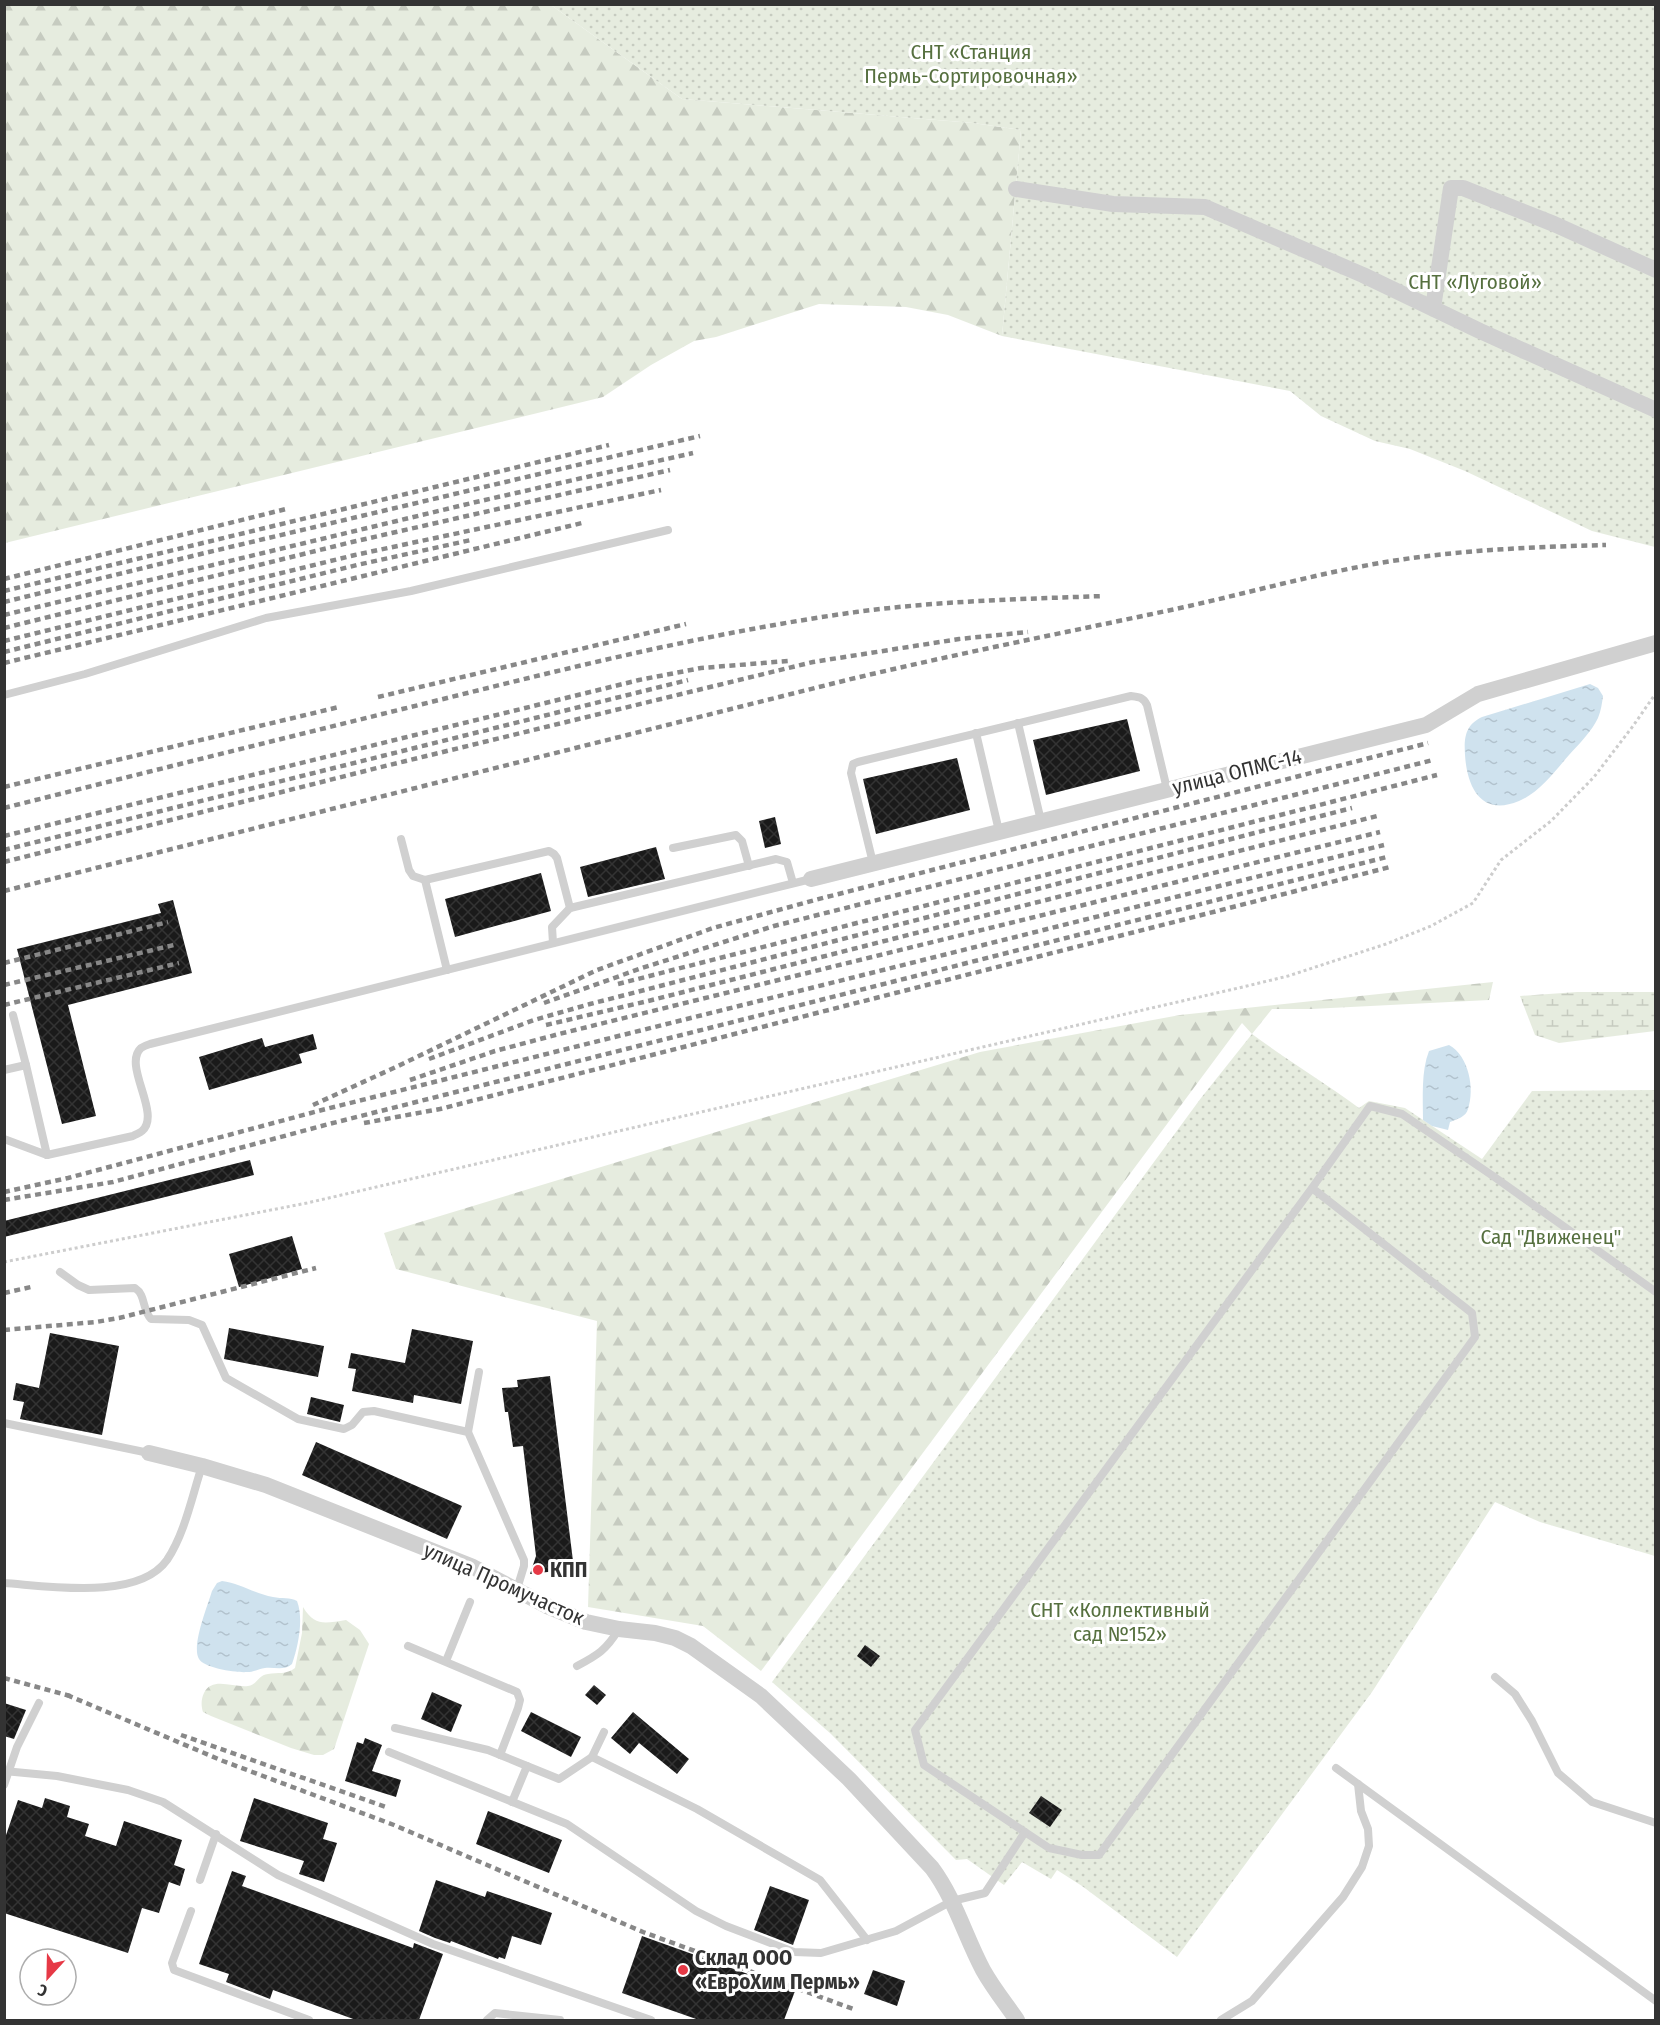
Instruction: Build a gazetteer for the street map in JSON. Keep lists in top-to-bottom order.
{
  "streets": {
    "street": ["улица ОПМС-14", "улица Промучасток"]
  },
  "parks": [
    "СНТ «Станция Пермь-Сортировочная»",
    "СНТ «Луговой»",
    "Сад \"Движенец\"",
    "СНТ «Коллективный сад №152»"
  ],
  "places": ["КПП", "Склад ООО «ЕвроХим Пермь»"],
  "north": "bottom"
}
